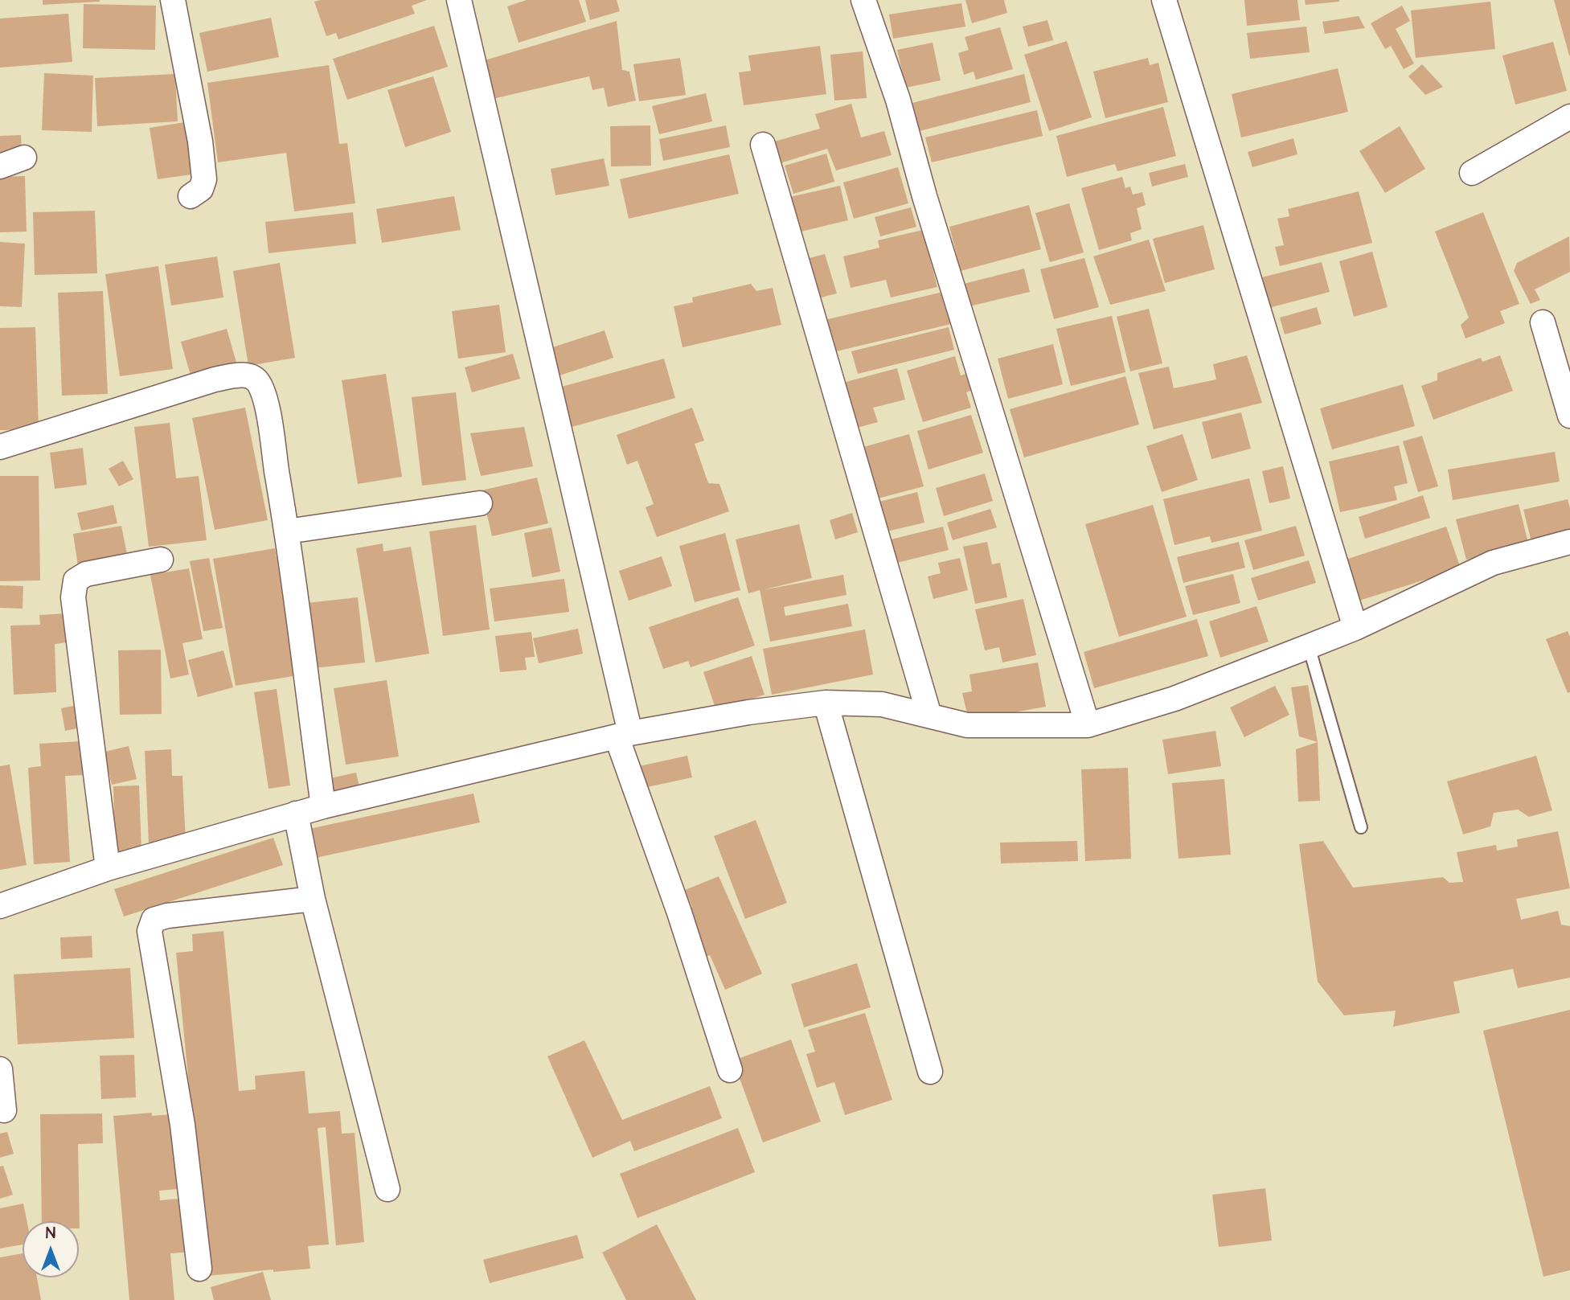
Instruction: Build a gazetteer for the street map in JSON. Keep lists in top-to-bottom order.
{
  "north": "top"
}
